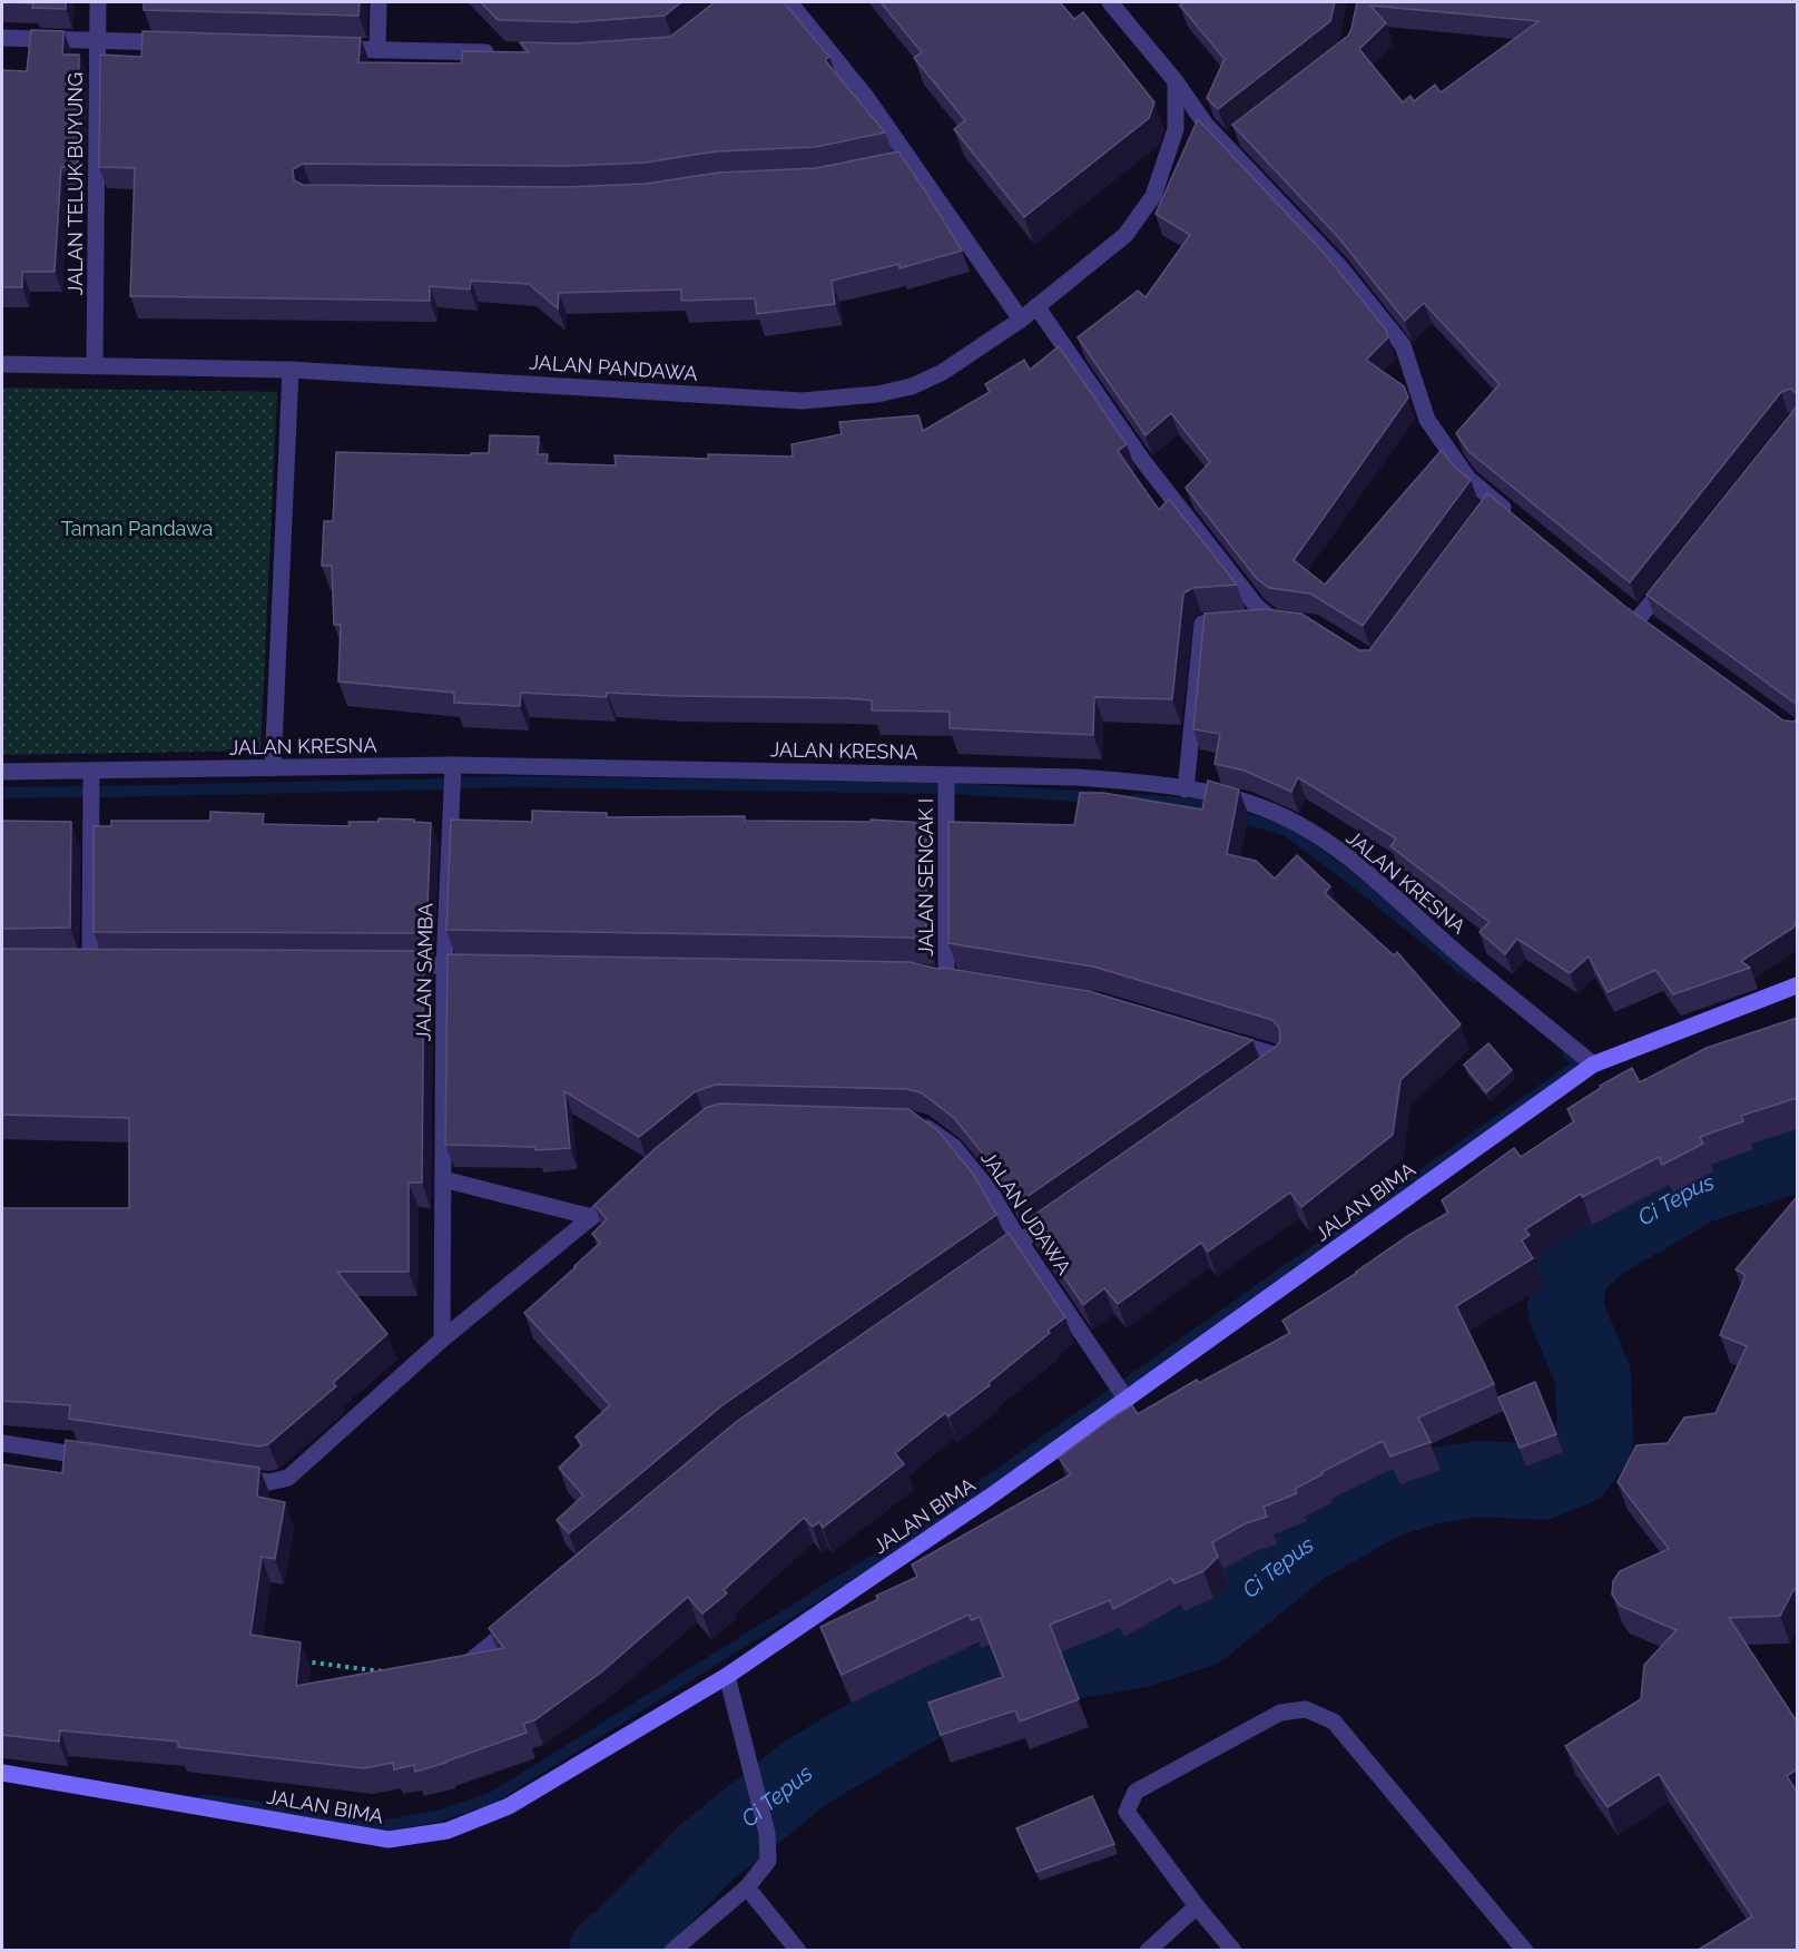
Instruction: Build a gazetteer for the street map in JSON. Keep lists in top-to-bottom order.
{
  "streets": {
    "street": [
      "JALAN TELUK BUYUNG",
      "JALAN PANDAWA",
      "JALAN KRESNA",
      "JALAN SENCAK I",
      "JALAN SAMBA",
      "JALAN BIMA",
      "JALAN UDAWA"
    ]
  },
  "crossings": [
    ["JALAN TELUK BUYUNG", "JALAN PANDAWA"],
    ["JALAN KRESNA", "JALAN SENCAK I"],
    ["JALAN KRESNA", "JALAN SAMBA"],
    ["JALAN KRESNA", "JALAN BIMA"],
    ["JALAN BIMA", "JALAN UDAWA"]
  ],
  "water": ["Ci Tepus"],
  "parks": ["Taman Pandawa"]
}
